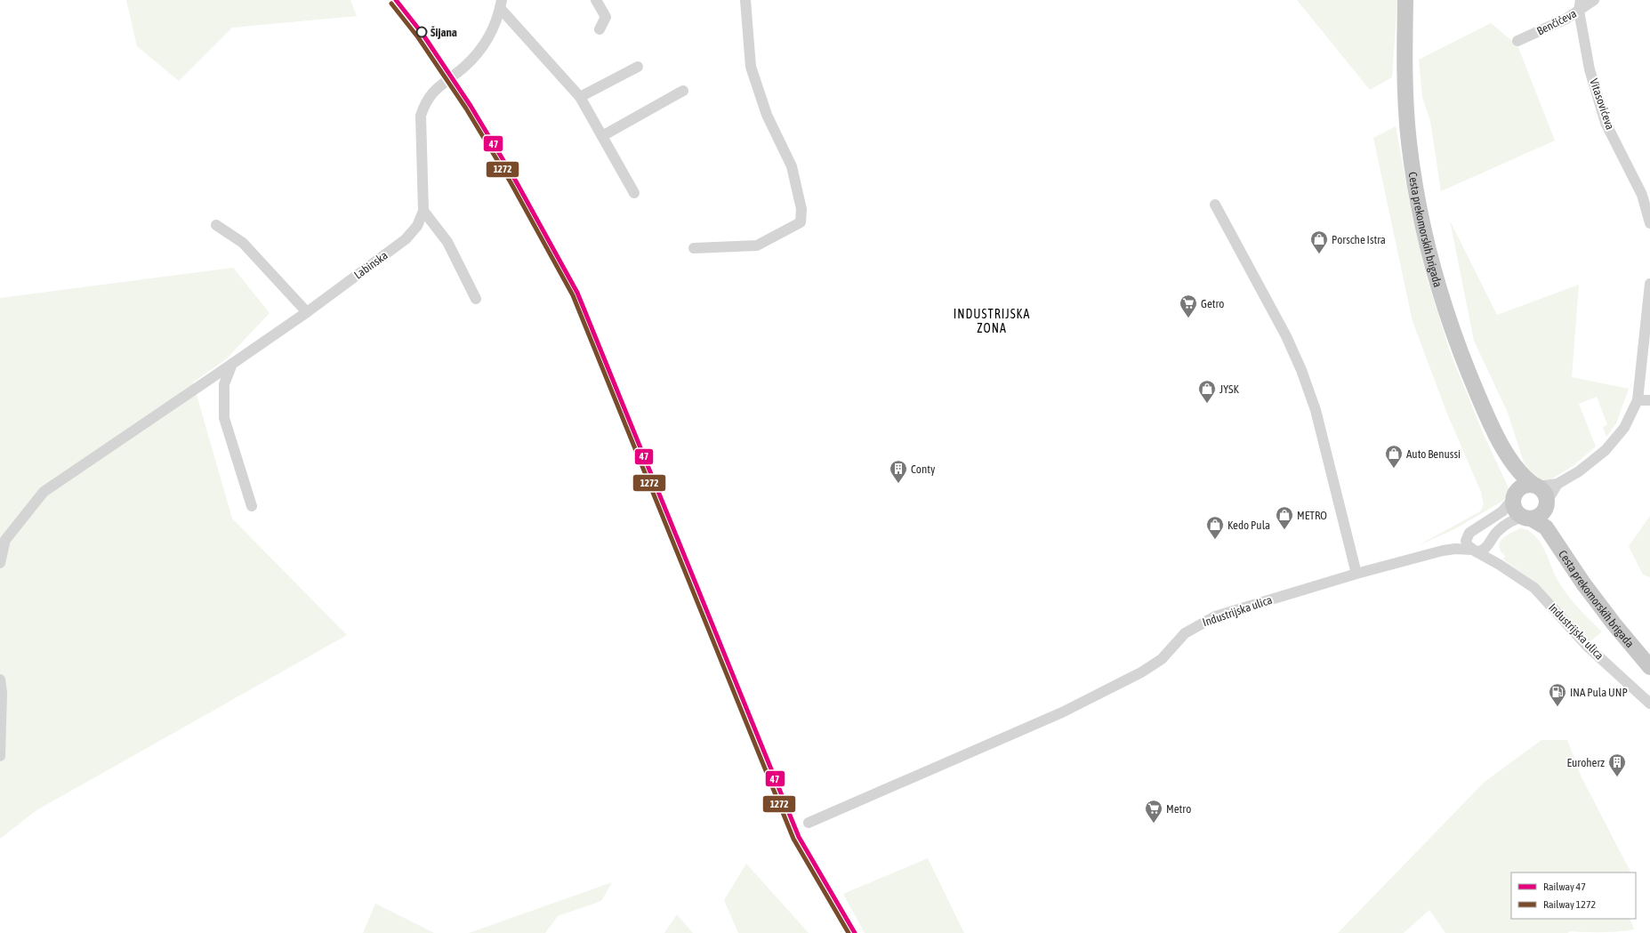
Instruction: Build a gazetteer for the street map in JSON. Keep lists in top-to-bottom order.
{
  "streets": {
    "main road": ["Cesta prekomorskih brigada"],
    "street": [
      "Benčićeva",
      "Vitasovićeva",
      "Labinska",
      "Industrijska ulica"
    ]
  },
  "crossings": [
    ["Benčićeva", "Vitasovićeva"],
    ["Cesta prekomorskih brigada", "Industrijska ulica"]
  ],
  "districts": ["INDUSTRIJSKA ZONA"],
  "places": {
    "other": ["Šijana"],
    "shop": [
      "Porsche Istra",
      "JYSK",
      "Auto Benussi",
      "METRO",
      "Kedo Pula"
    ],
    "supermarket": ["Getro", "Metro"],
    "building": ["Conty", "Euroherz"],
    "fuel station": ["INA Pula UNP"]
  },
  "lines": ["rail line 47", "rail line 1272"],
  "legend": ["Railway 47", "Railway 1272"]
}
